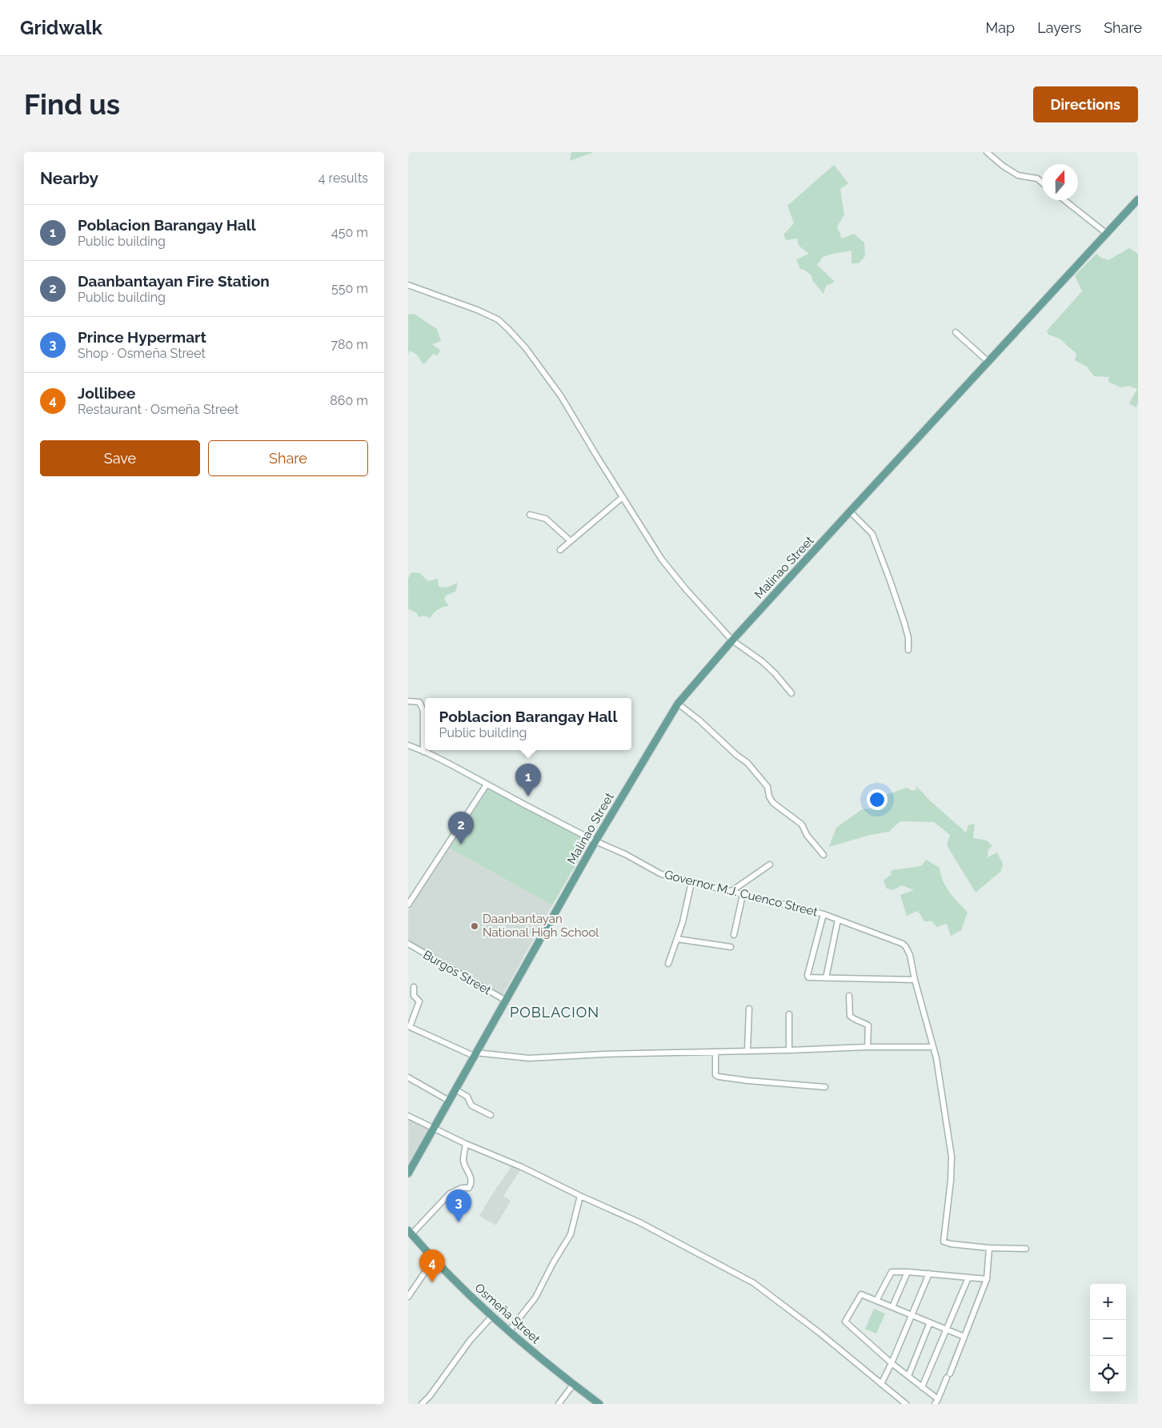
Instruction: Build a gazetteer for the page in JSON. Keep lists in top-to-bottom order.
{
  "streets": {
    "main road": ["Malinao Street", "Osmeña Street"],
    "street": ["Governor M.J. Cuenco Street", "Burgos Street"]
  },
  "crossings": [
    ["Malinao Street", "Governor M.J. Cuenco Street"],
    ["Malinao Street", "Burgos Street"]
  ],
  "districts": ["POBLACION"],
  "places": ["Daanbantayan National High School"],
  "north": "top",
  "page": {
    "header": "Gridwalk",
    "nav": ["Map", "Layers", "Share"],
    "buttons": [
      "Directions",
      ["Save", "Share"]
    ],
    "title": "Find us",
    "heading": ["Nearby", "4 results"],
    "list": [
      {
        "mark": "1",
        "name": "Poblacion Barangay Hall",
        "note": "Public building",
        "value": "450 m"
      },
      {
        "mark": "2",
        "name": "Daanbantayan Fire Station",
        "note": "Public building",
        "value": "550 m"
      },
      {
        "mark": "3",
        "name": "Prince Hypermart",
        "note": "Shop · Osmeña Street",
        "value": "780 m"
      },
      {
        "mark": "4",
        "name": "Jollibee",
        "note": "Restaurant · Osmeña Street",
        "value": "860 m"
      }
    ],
    "popup": ["Poblacion Barangay Hall", "Public building"],
    "pins": [
      "1",
      "2",
      "3",
      "4"
    ],
    "map_buttons": ["+", "−"]
  }
}
